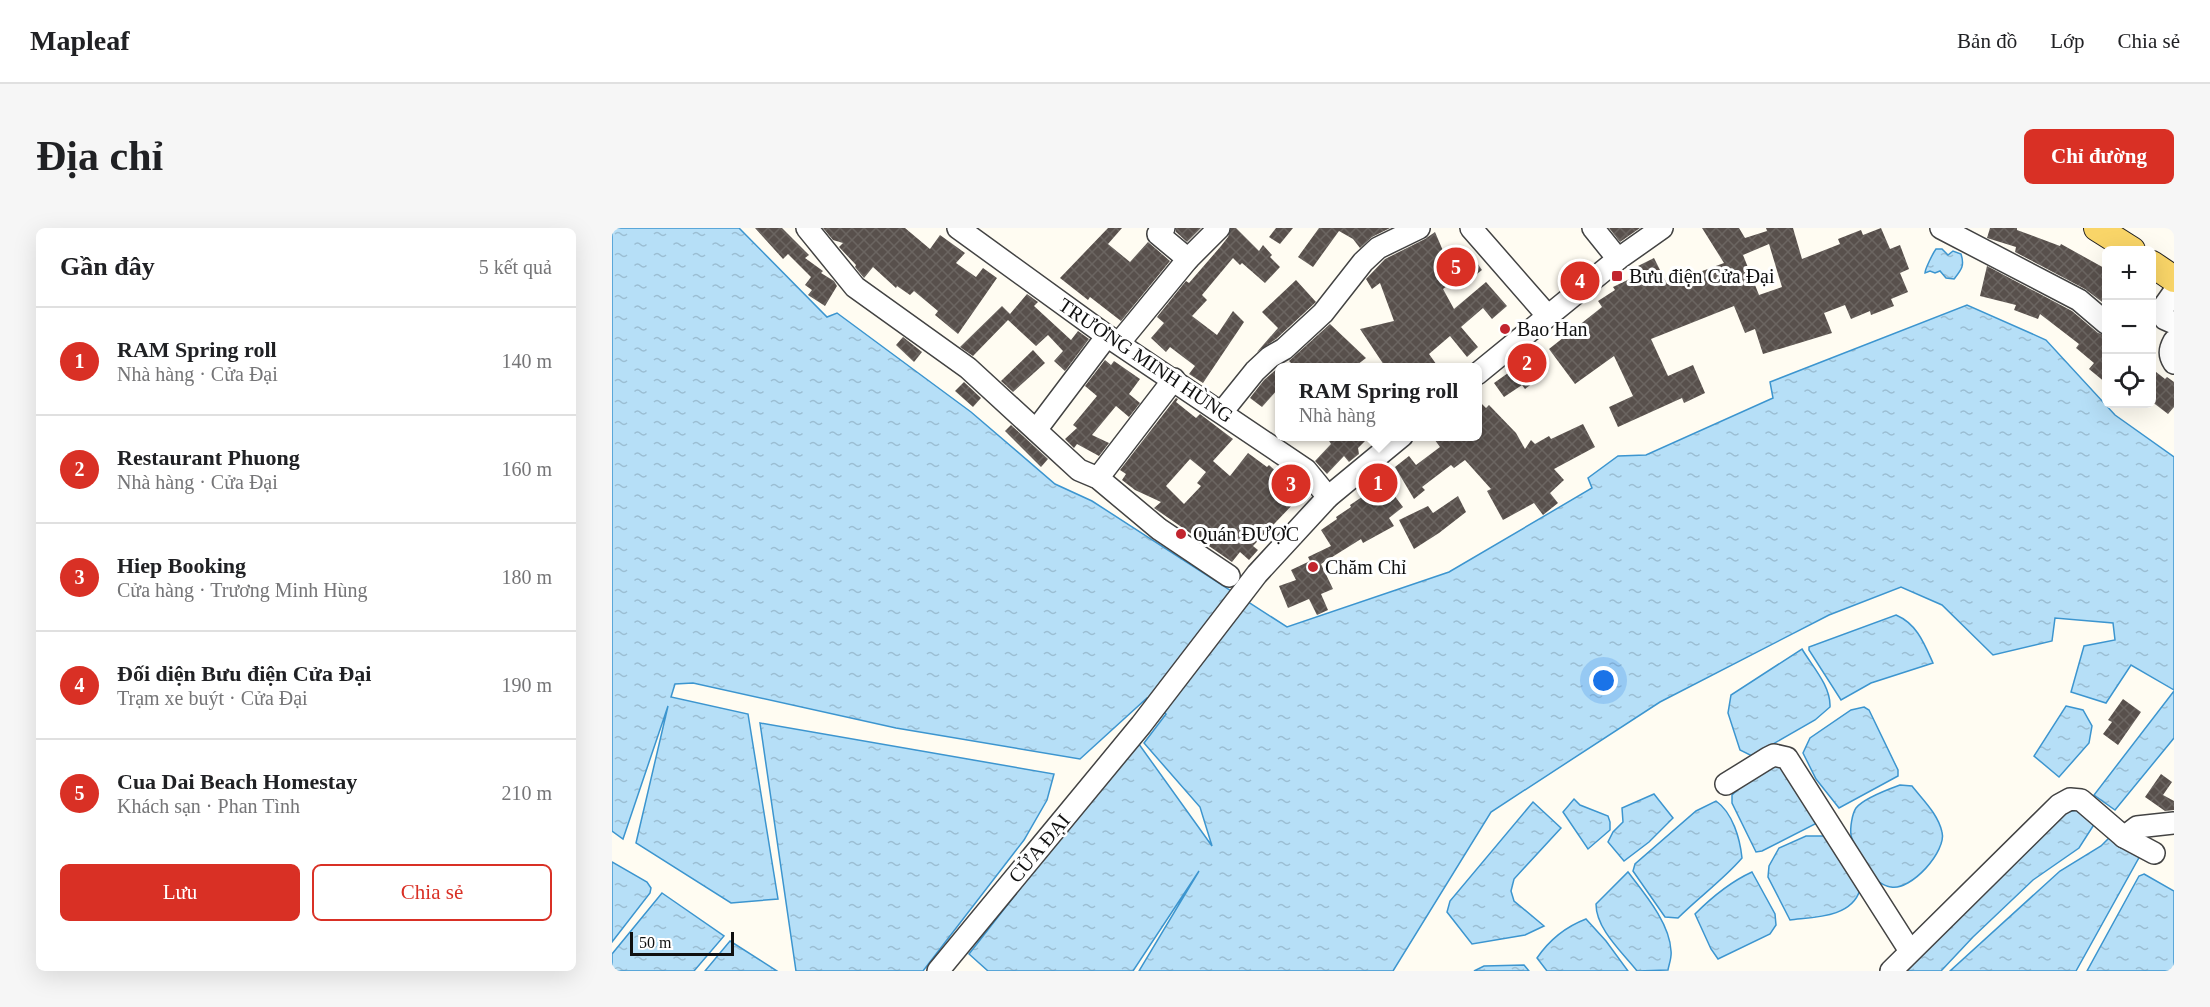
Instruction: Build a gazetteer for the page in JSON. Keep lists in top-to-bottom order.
{
  "streets": {
    "street": ["TRƯƠNG MINH HÙNG", "CỬA ĐẠI"]
  },
  "crossings": [
    ["TRƯƠNG MINH HÙNG", "CỬA ĐẠI"]
  ],
  "places": {
    "transit": ["Bưu điện Cửa Đại"],
    "other": ["Bao Han", "Quán ĐƯỢC", "Chăm Chỉ"]
  },
  "scale_bar": "50 m",
  "page": {
    "header": "Mapleaf",
    "nav": ["Bản đồ", "Lớp", "Chia sẻ"],
    "buttons": [
      "Chỉ đường",
      ["Lưu", "Chia sẻ"]
    ],
    "title": "Địa chỉ",
    "heading": ["Gần đây", "5 kết quả"],
    "pins": [
      "5",
      "4",
      "2",
      "1",
      "3"
    ],
    "map_buttons": ["+", "−"],
    "list": [
      {
        "mark": "1",
        "name": "RAM Spring roll",
        "note": "Nhà hàng · Cửa Đại",
        "value": "140 m"
      },
      {
        "mark": "2",
        "name": "Restaurant Phuong",
        "note": "Nhà hàng · Cửa Đại",
        "value": "160 m"
      },
      {
        "mark": "3",
        "name": "Hiep Booking",
        "note": "Cửa hàng · Trương Minh Hùng",
        "value": "180 m"
      },
      {
        "mark": "4",
        "name": "Đối diện Bưu điện Cửa Đại",
        "note": "Trạm xe buýt · Cửa Đại",
        "value": "190 m"
      },
      {
        "mark": "5",
        "name": "Cua Dai Beach Homestay",
        "note": "Khách sạn · Phan Tình",
        "value": "210 m"
      }
    ],
    "popup": ["RAM Spring roll", "Nhà hàng"],
    "scale": "50 m"
  }
}
